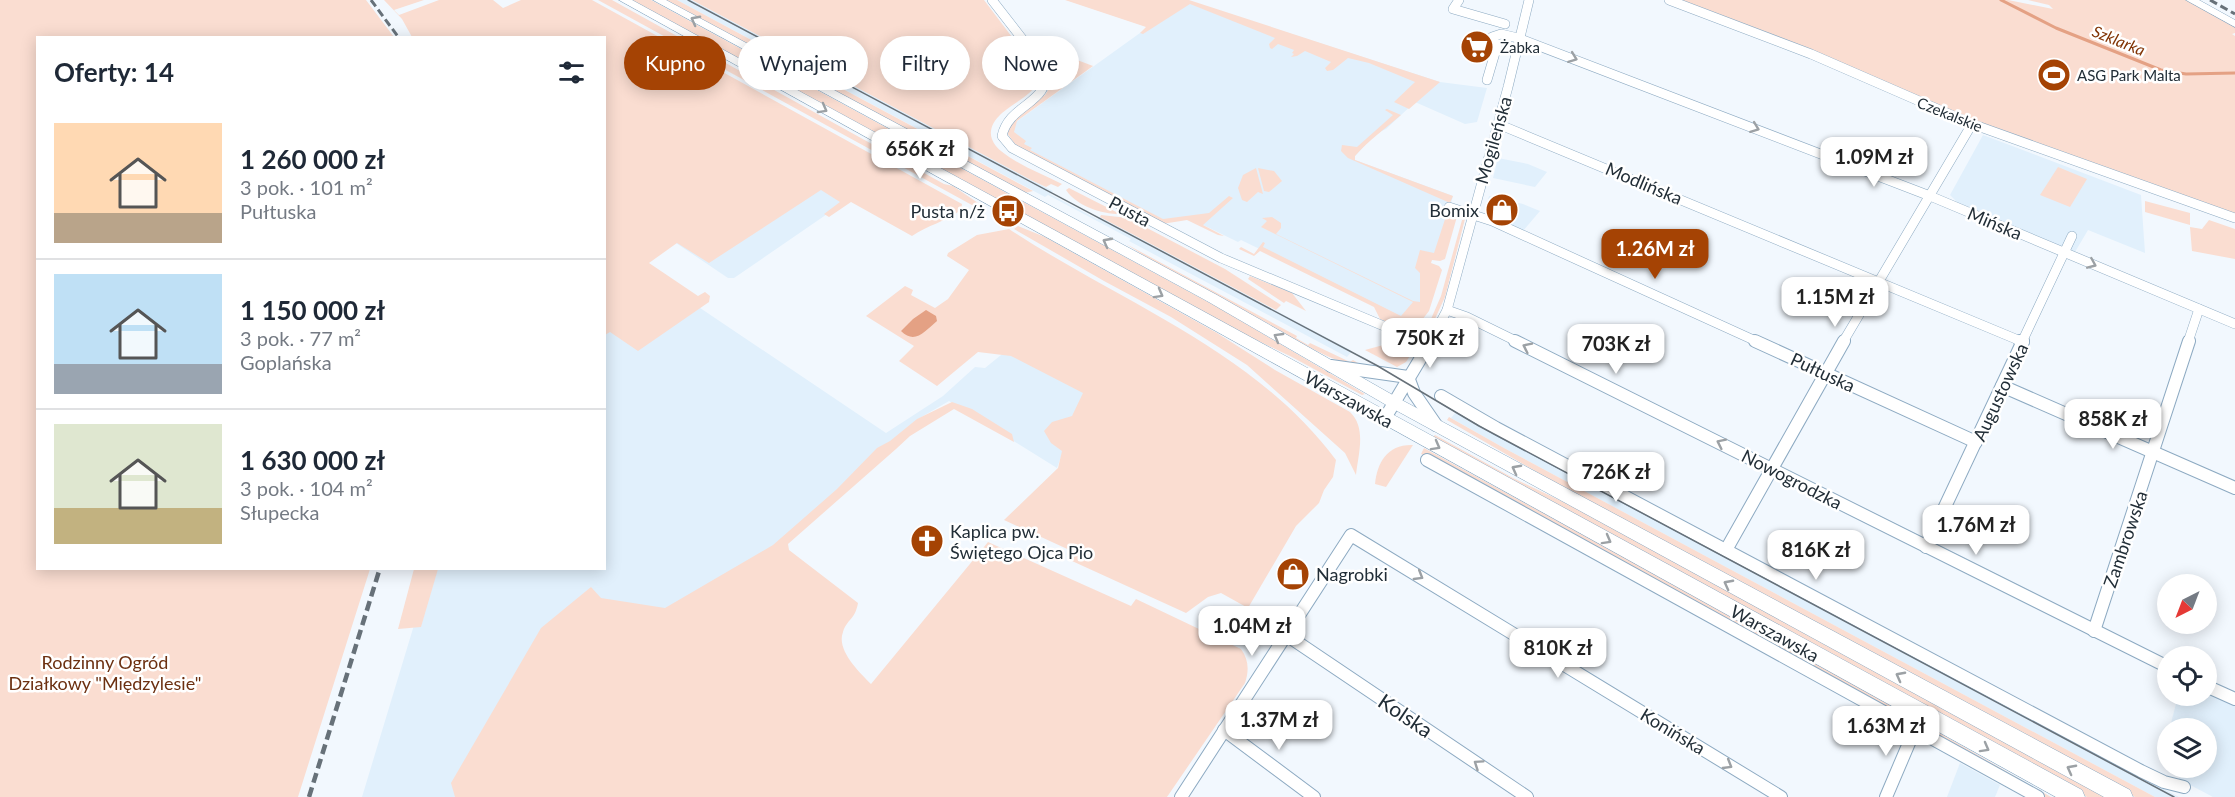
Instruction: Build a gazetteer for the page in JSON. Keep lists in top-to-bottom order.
{
  "streets": {
    "main road": ["Warszawska"],
    "street": [
      "Czekalskie",
      "Mogileńska",
      "Modlińska",
      "Pusta",
      "Mińska",
      "Pułtuska",
      "Augustowska",
      "Nowogrodzka",
      "Zambrowska",
      "Kolska",
      "Konińska"
    ]
  },
  "crossings": [
    ["Mogileńska", "Modlińska"],
    ["Mogileńska", "Pusta"],
    ["Mogileńska", "Mińska"],
    ["Mogileńska", "Pułtuska"],
    ["Mogileńska", "Warszawska"],
    ["Mogileńska", "Nowogrodzka"],
    ["Modlińska", "Augustowska"],
    ["Mińska", "Augustowska"],
    ["Mińska", "Zambrowska"],
    ["Pułtuska", "Augustowska"],
    ["Augustowska", "Nowogrodzka"],
    ["Nowogrodzka", "Zambrowska"],
    ["Kolska", "Konińska"]
  ],
  "one_way": ["Mińska", "Kolska", "Konińska"],
  "water": ["Szklarka"],
  "parks": ["Rodzinny Ogród Działkowy \"Międzylesie\""],
  "places": {
    "supermarket": ["Żabka"],
    "sports": ["ASG Park Malta"],
    "shop": ["Bomix", "Nagrobki"],
    "bus stop": ["Pusta n/ż"],
    "church": ["Kaplica pw. Świętego Ojca Pio"]
  },
  "north": "bottom left",
  "page": {
    "chip": [
      "Kupno",
      "Wynajem",
      "Filtry",
      "Nowe"
    ],
    "heading": "Oferty: 14",
    "list": [
      {
        "name": "1 260 000 zł",
        "note": "3 pok. · 101 m² · Pułtuska"
      },
      {
        "name": "1 150 000 zł",
        "note": "3 pok. · 77 m² · Goplańska"
      },
      {
        "name": "1 630 000 zł",
        "note": "3 pok. · 104 m² · Słupecka"
      }
    ],
    "price": [
      "656K zł",
      "1.09M zł",
      "1.26M zł",
      "1.15M zł",
      "750K zł",
      "703K zł",
      "858K zł",
      "726K zł",
      "1.76M zł",
      "816K zł",
      "1.04M zł",
      "810K zł",
      "1.37M zł",
      "1.63M zł"
    ]
  }
}
